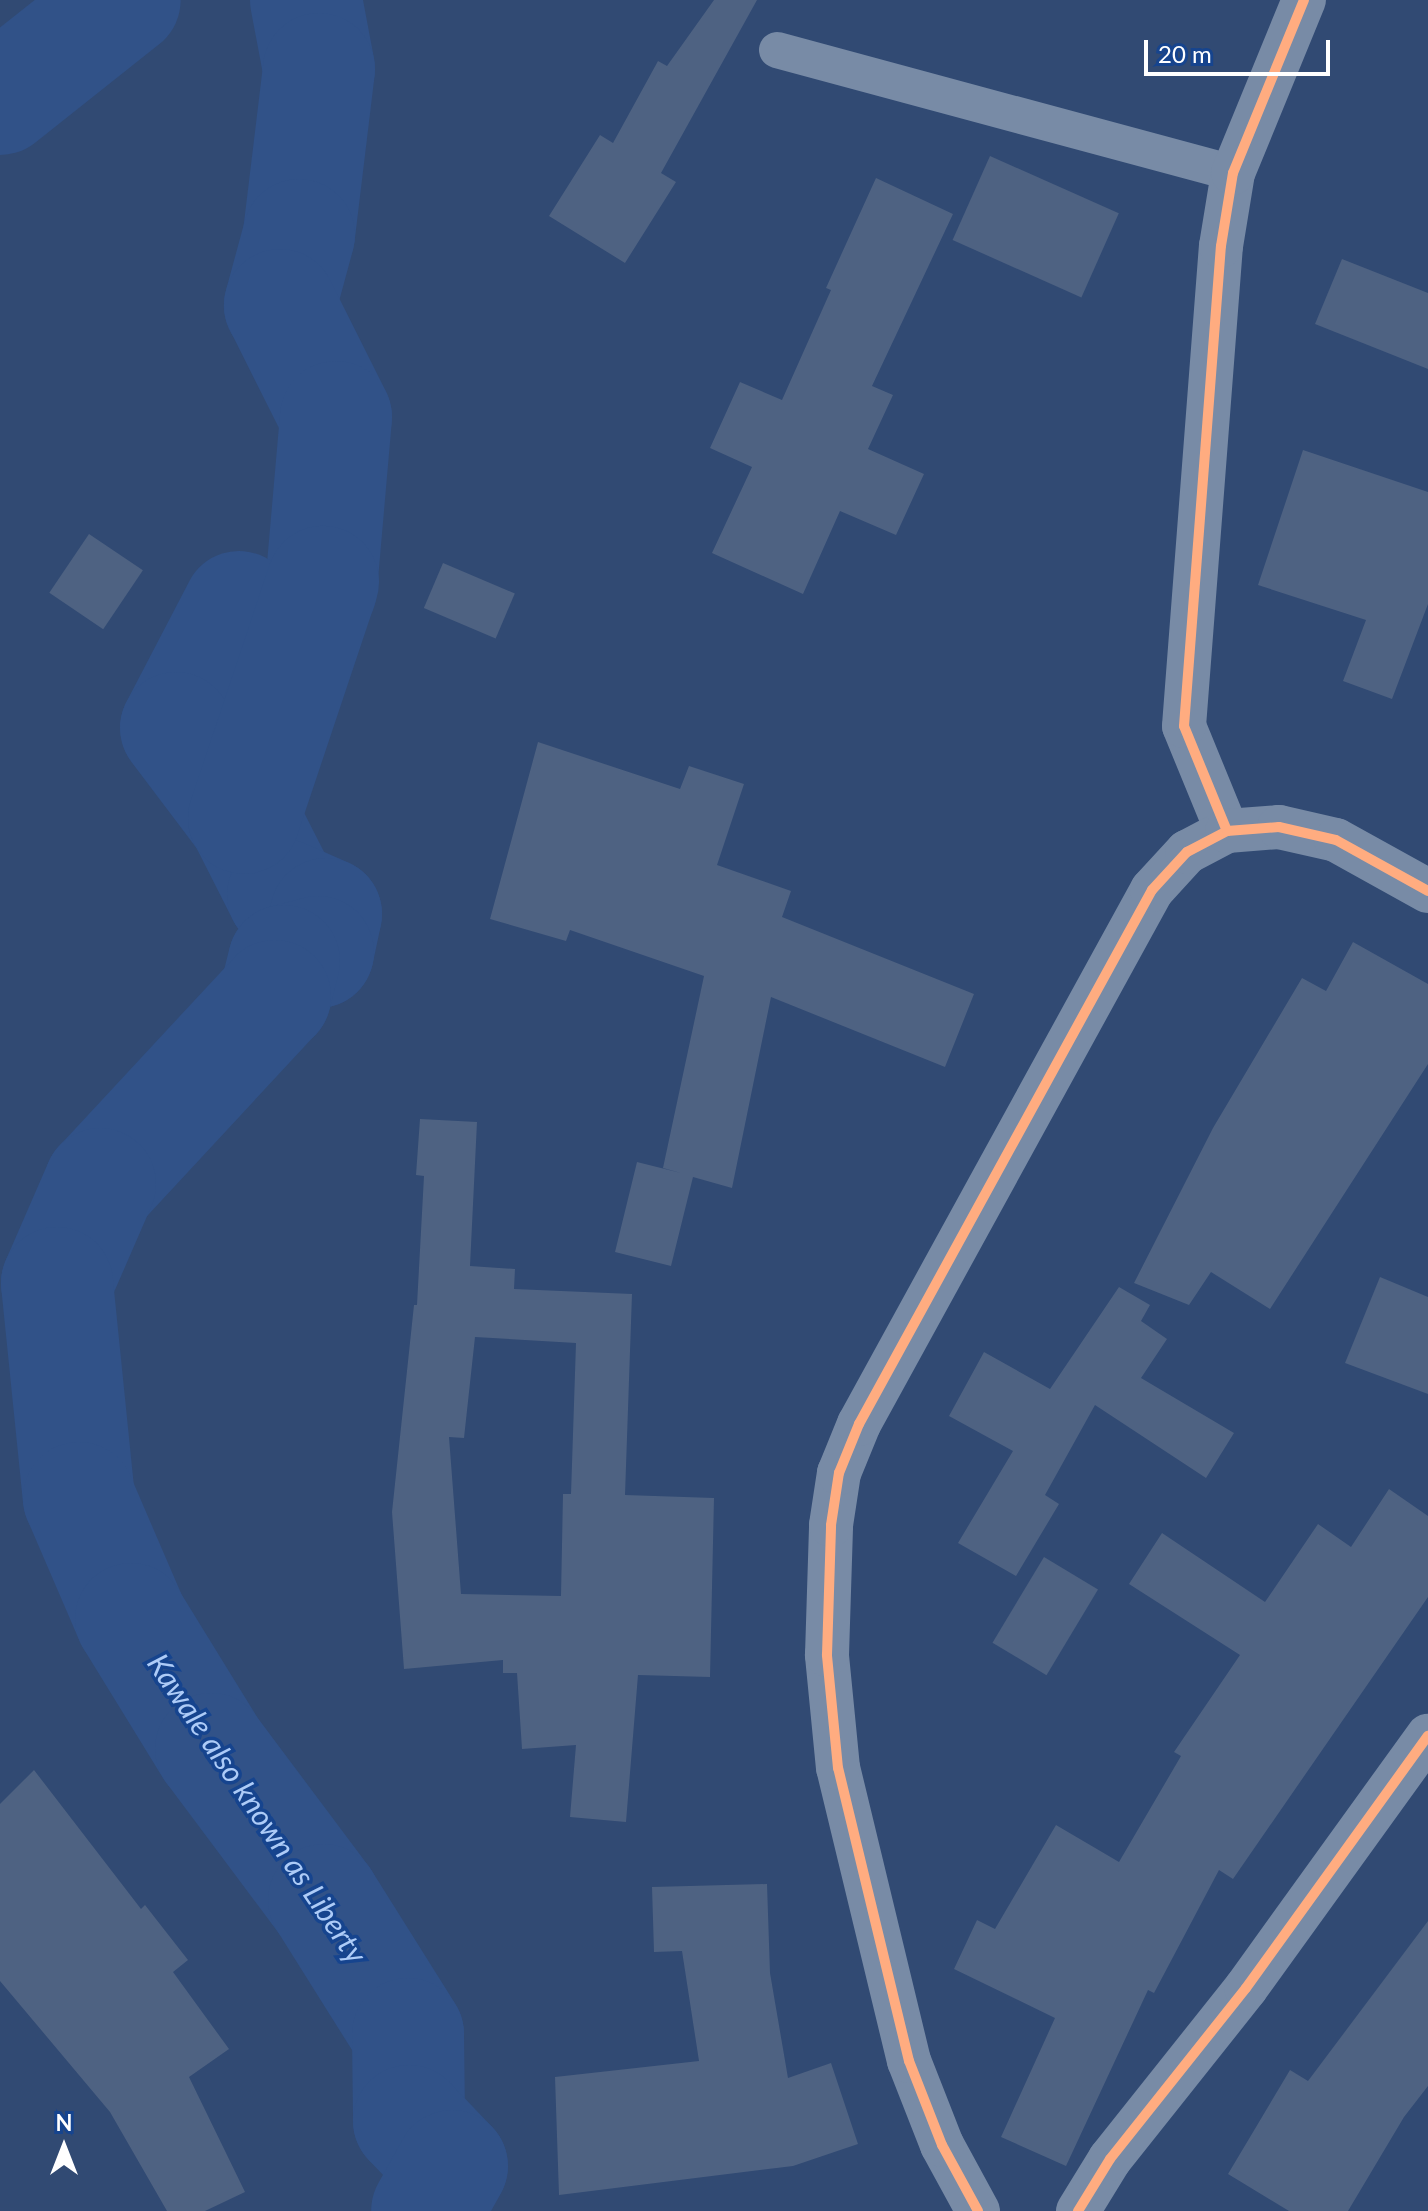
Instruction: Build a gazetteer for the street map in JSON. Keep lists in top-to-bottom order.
{
  "water": ["Kawale also known as Liberty"],
  "scale_bar": "20 m",
  "north": "top"
}
